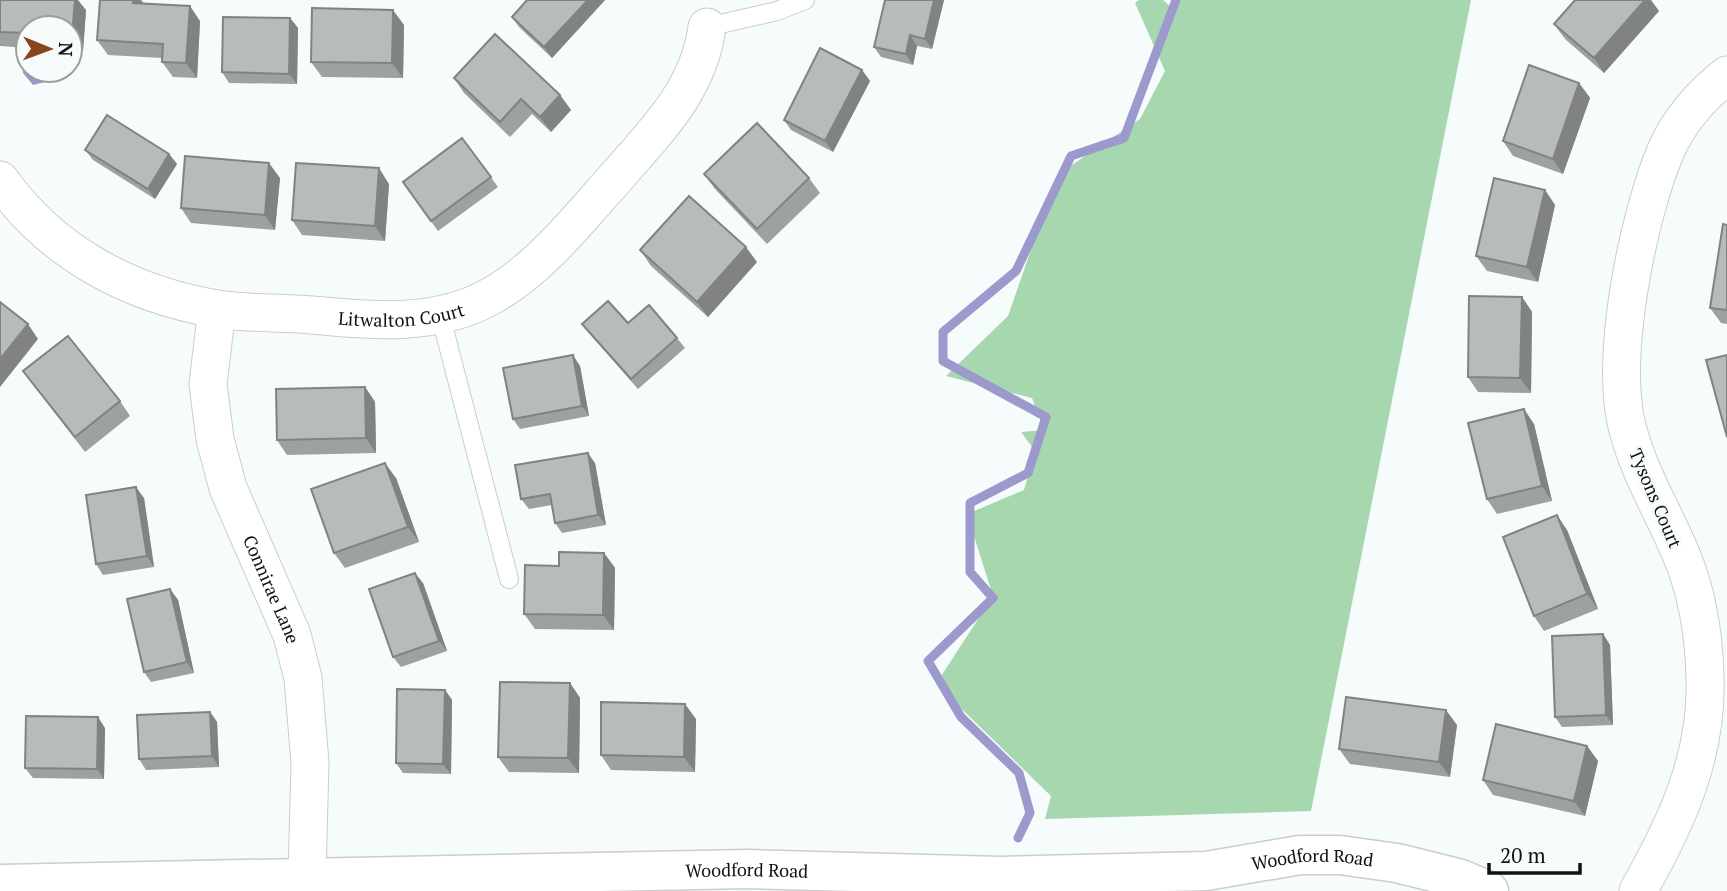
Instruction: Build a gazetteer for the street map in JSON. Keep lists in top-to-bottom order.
{
  "streets": {
    "street": [
      "Litwalton Court",
      "Tysons Court",
      "Connirae Lane",
      "Woodford Road"
    ]
  },
  "crossings": [
    ["Litwalton Court", "Connirae Lane"],
    ["Connirae Lane", "Woodford Road"]
  ],
  "scale_bar": "20 m",
  "north": "right"
}
